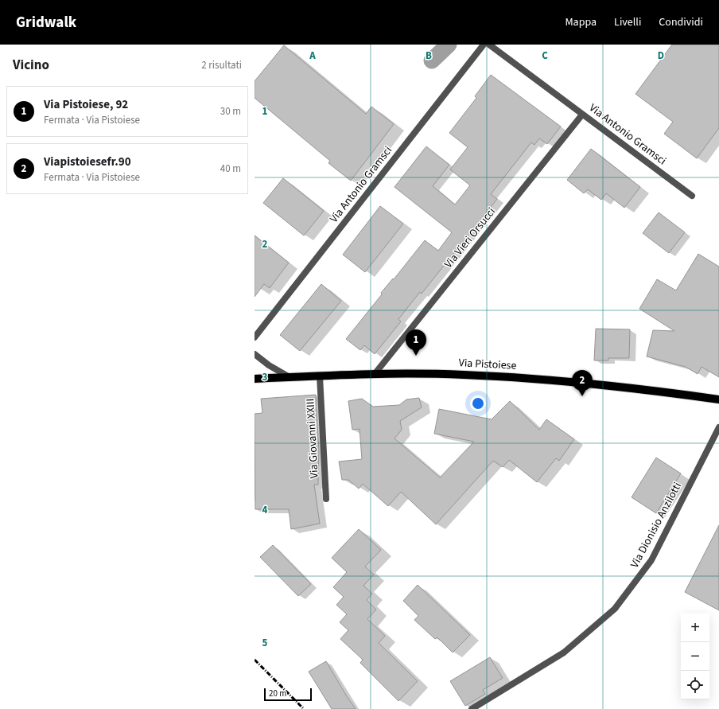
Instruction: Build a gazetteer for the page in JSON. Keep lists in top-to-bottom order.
{
  "streets": {
    "main road": ["Via Pistoiese"],
    "street": [
      "Via Antonio Gramsci",
      "Via Vieri Orsucci",
      "Via Giovanni XXIII",
      "Via Dionisio Anzilotti"
    ]
  },
  "crossings": [
    ["Via Antonio Gramsci", "Via Vieri Orsucci"],
    ["Via Vieri Orsucci", "Via Pistoiese"],
    ["Via Pistoiese", "Via Giovanni XXIII"]
  ],
  "scale_bar": "20 m",
  "page": {
    "header": "Gridwalk",
    "nav": ["Mappa", "Livelli", "Condividi"],
    "heading": ["Vicino", "2 risultati"],
    "list": [
      {
        "mark": "1",
        "name": "Via Pistoiese, 92",
        "note": "Fermata · Via Pistoiese",
        "value": "30 m"
      },
      {
        "mark": "2",
        "name": "Viapistoiesefr.90",
        "note": "Fermata · Via Pistoiese",
        "value": "40 m"
      }
    ],
    "pins": ["1", "2"],
    "map_buttons": ["+", "−"],
    "scale": "20 m"
  },
  "grid": {
    "columns": [
      "A",
      "B",
      "C",
      "D"
    ],
    "rows": [
      "1",
      "2",
      "3",
      "4",
      "5"
    ]
  }
}
